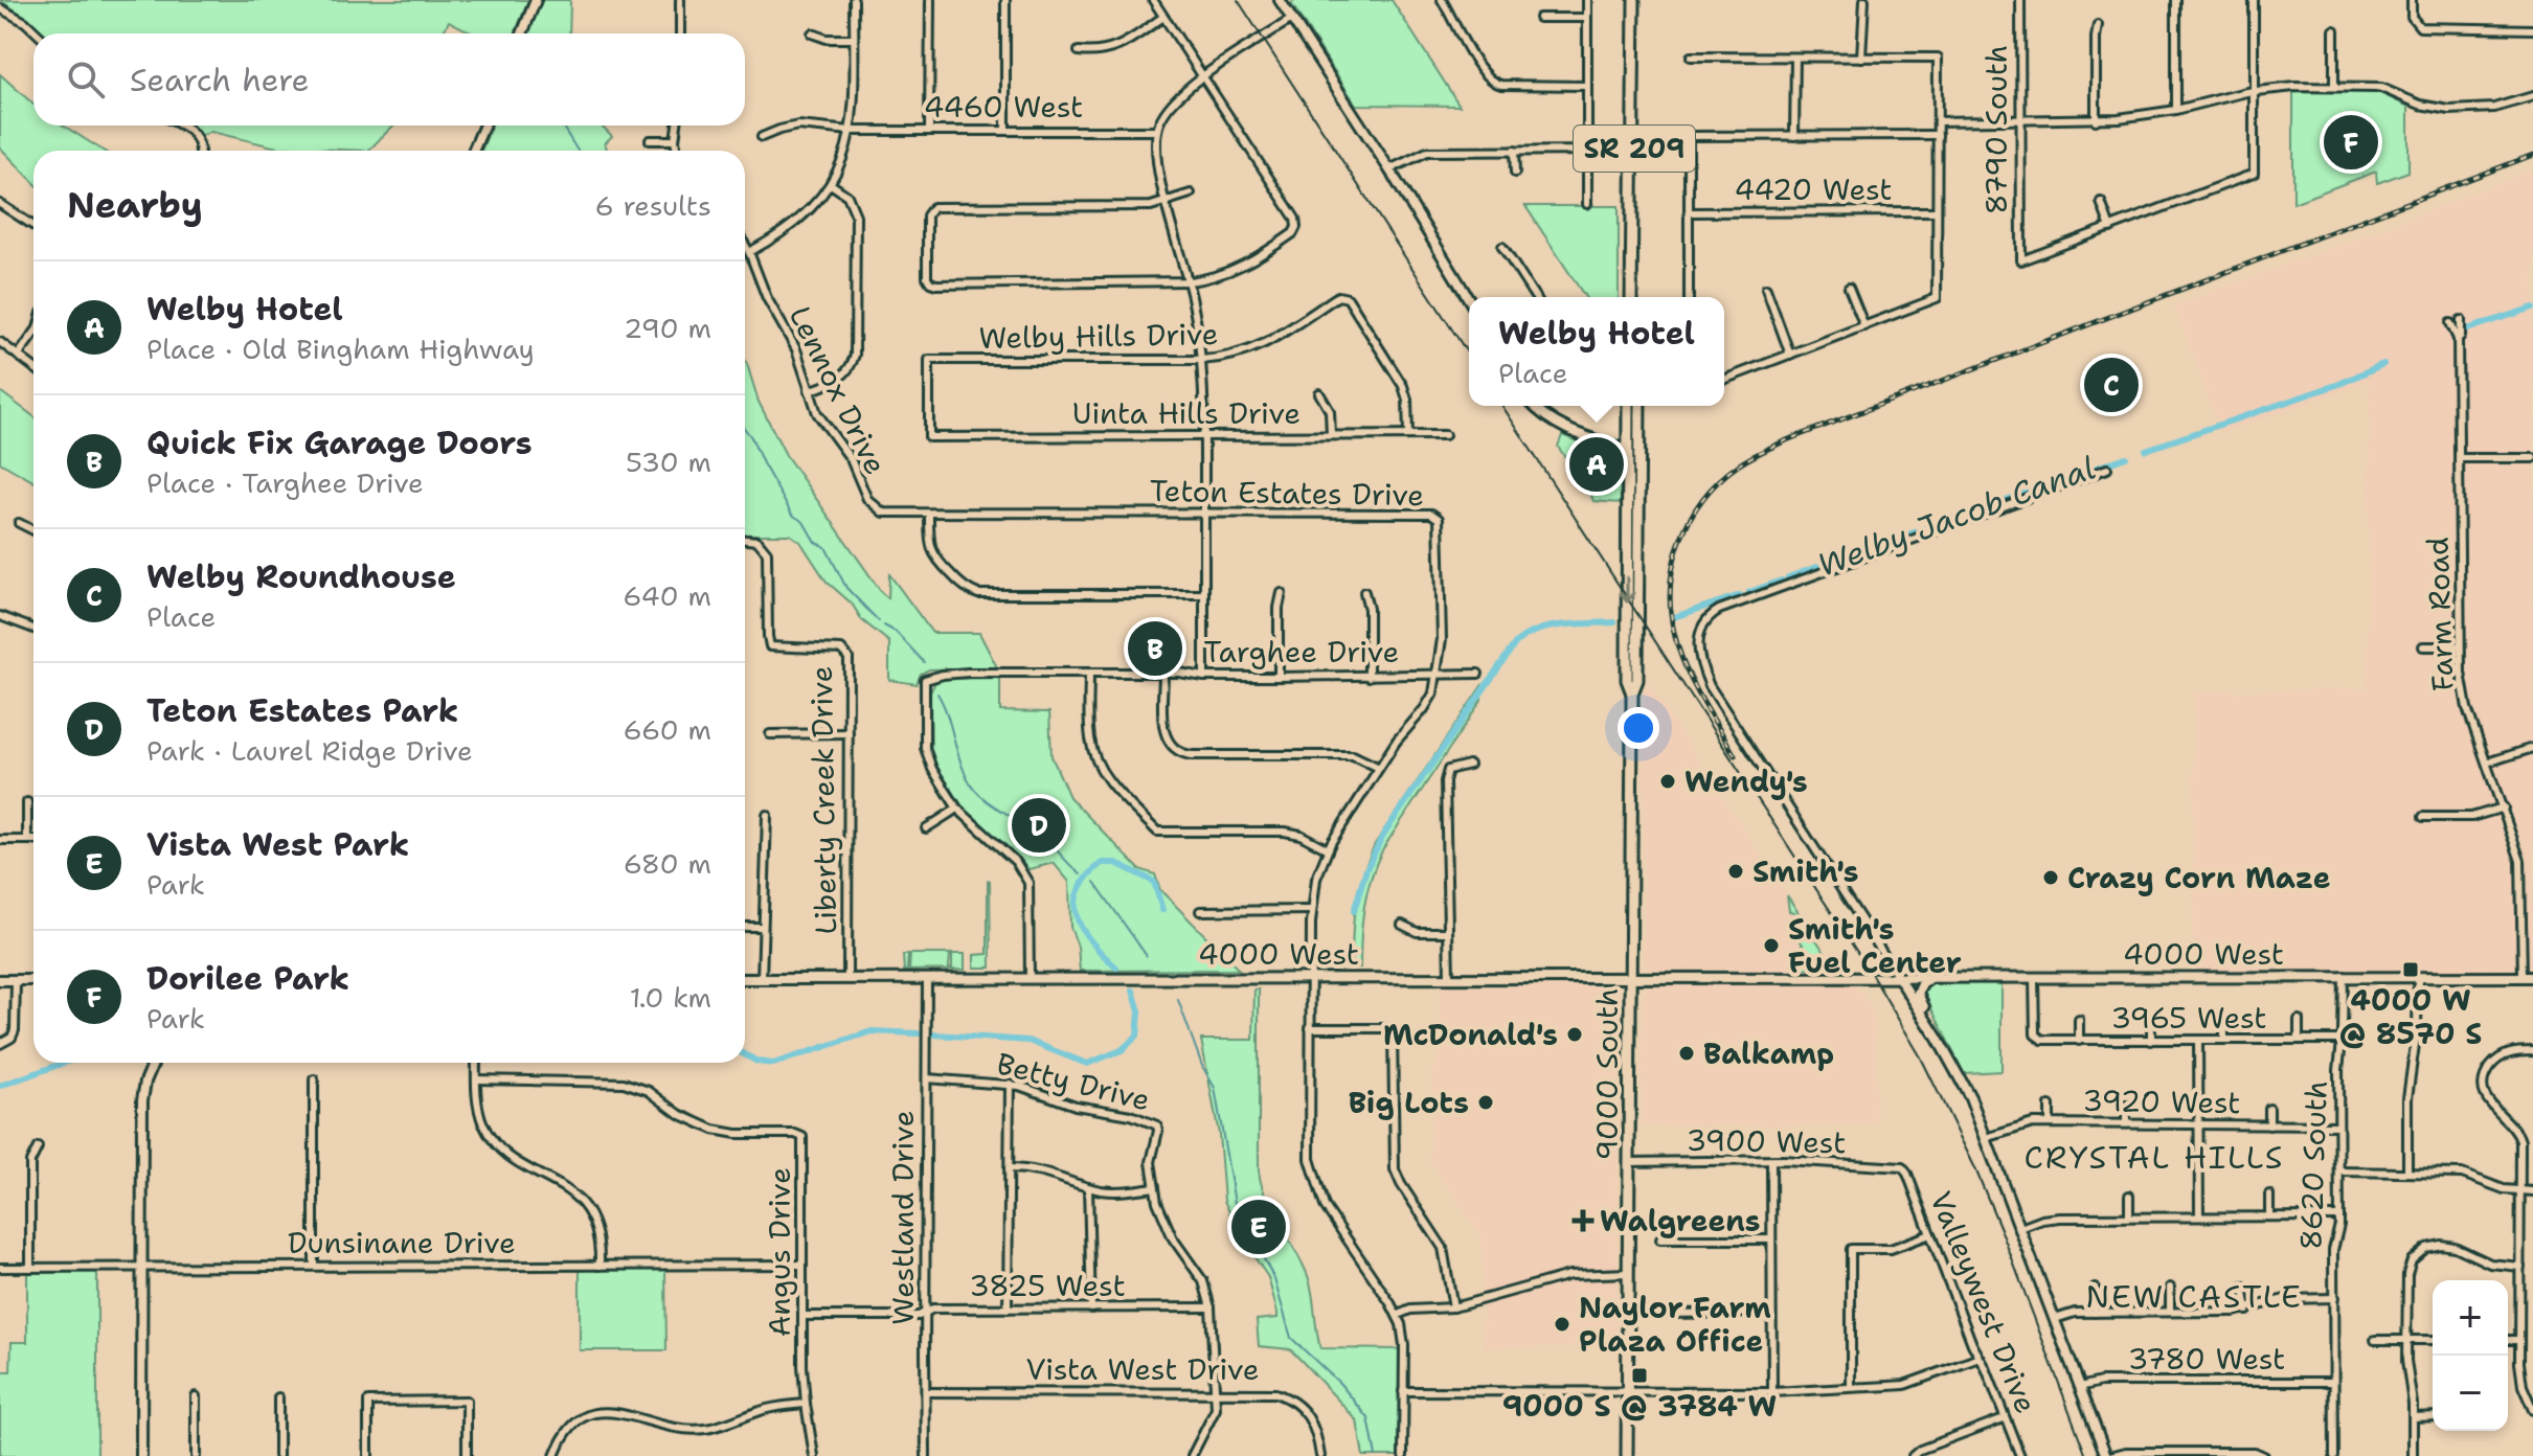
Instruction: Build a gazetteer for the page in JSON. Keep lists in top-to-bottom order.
{
  "streets": {
    "main road": ["SR 209", "4000 West", "9000 South"],
    "street": [
      "4460 West",
      "8790 South",
      "4420 West",
      "Welby Hills Drive",
      "Lennox Drive",
      "Uinta Hills Drive",
      "Teton Estates Drive",
      "Farm Road",
      "Targhee Drive",
      "Liberty Creek Drive",
      "3965 West",
      "Betty Drive",
      "3920 West",
      "3900 West",
      "8620 South",
      "Westland Drive",
      "Dunsinane Drive",
      "Angus Drive",
      "3825 West",
      "Valleywest Drive",
      "3780 West",
      "Vista West Drive"
    ]
  },
  "crossings": [
    ["Welby Hills Drive", "Uinta Hills Drive"],
    ["Lennox Drive", "Teton Estates Drive"],
    ["Teton Estates Drive", "Targhee Drive"],
    ["Teton Estates Drive", "4000 West"],
    ["Farm Road", "4000 West"],
    ["Liberty Creek Drive", "4000 West"],
    ["4000 West", "3965 West"],
    ["4000 West", "9000 South"],
    ["4000 West", "8620 South"],
    ["4000 West", "Westland Drive"],
    ["3965 West", "8620 South"],
    ["9000 South", "3900 West"],
    ["Betty Drive", "Westland Drive"],
    ["3920 West", "8620 South"],
    ["3900 West", "Valleywest Drive"],
    ["8620 South", "3780 West"],
    ["Westland Drive", "3825 West"],
    ["Westland Drive", "Vista West Drive"],
    ["Dunsinane Drive", "Angus Drive"],
    ["Angus Drive", "3825 West"]
  ],
  "districts": ["CRYSTAL HILLS", "NEW CASTLE"],
  "water": ["Welby Jacob Canal"],
  "places": {
    "other": [
      "Wendy's",
      "Smith's",
      "Crazy Corn Maze",
      "Smith's Fuel Center",
      "McDonald's",
      "Balkamp",
      "Big Lots",
      "Naylor Farm Plaza Office"
    ],
    "transit": ["4000 W @ 8570 S", "9000 S @ 3784 W"],
    "health": ["Walgreens"]
  },
  "page": {
    "search": "Search here",
    "pins": [
      "F",
      "C",
      "A",
      "B",
      "D",
      "E"
    ],
    "heading": ["Nearby", "6 results"],
    "list": [
      {
        "mark": "A",
        "name": "Welby Hotel",
        "note": "Place · Old Bingham Highway",
        "value": "290 m"
      },
      {
        "mark": "B",
        "name": "Quick Fix Garage Doors",
        "note": "Place · Targhee Drive",
        "value": "530 m"
      },
      {
        "mark": "C",
        "name": "Welby Roundhouse",
        "note": "Place",
        "value": "640 m"
      },
      {
        "mark": "D",
        "name": "Teton Estates Park",
        "note": "Park · Laurel Ridge Drive",
        "value": "660 m"
      },
      {
        "mark": "E",
        "name": "Vista West Park",
        "note": "Park",
        "value": "680 m"
      },
      {
        "mark": "F",
        "name": "Dorilee Park",
        "note": "Park",
        "value": "1.0 km"
      }
    ],
    "popup": ["Welby Hotel", "Place"],
    "map_buttons": ["+", "−"]
  }
}
